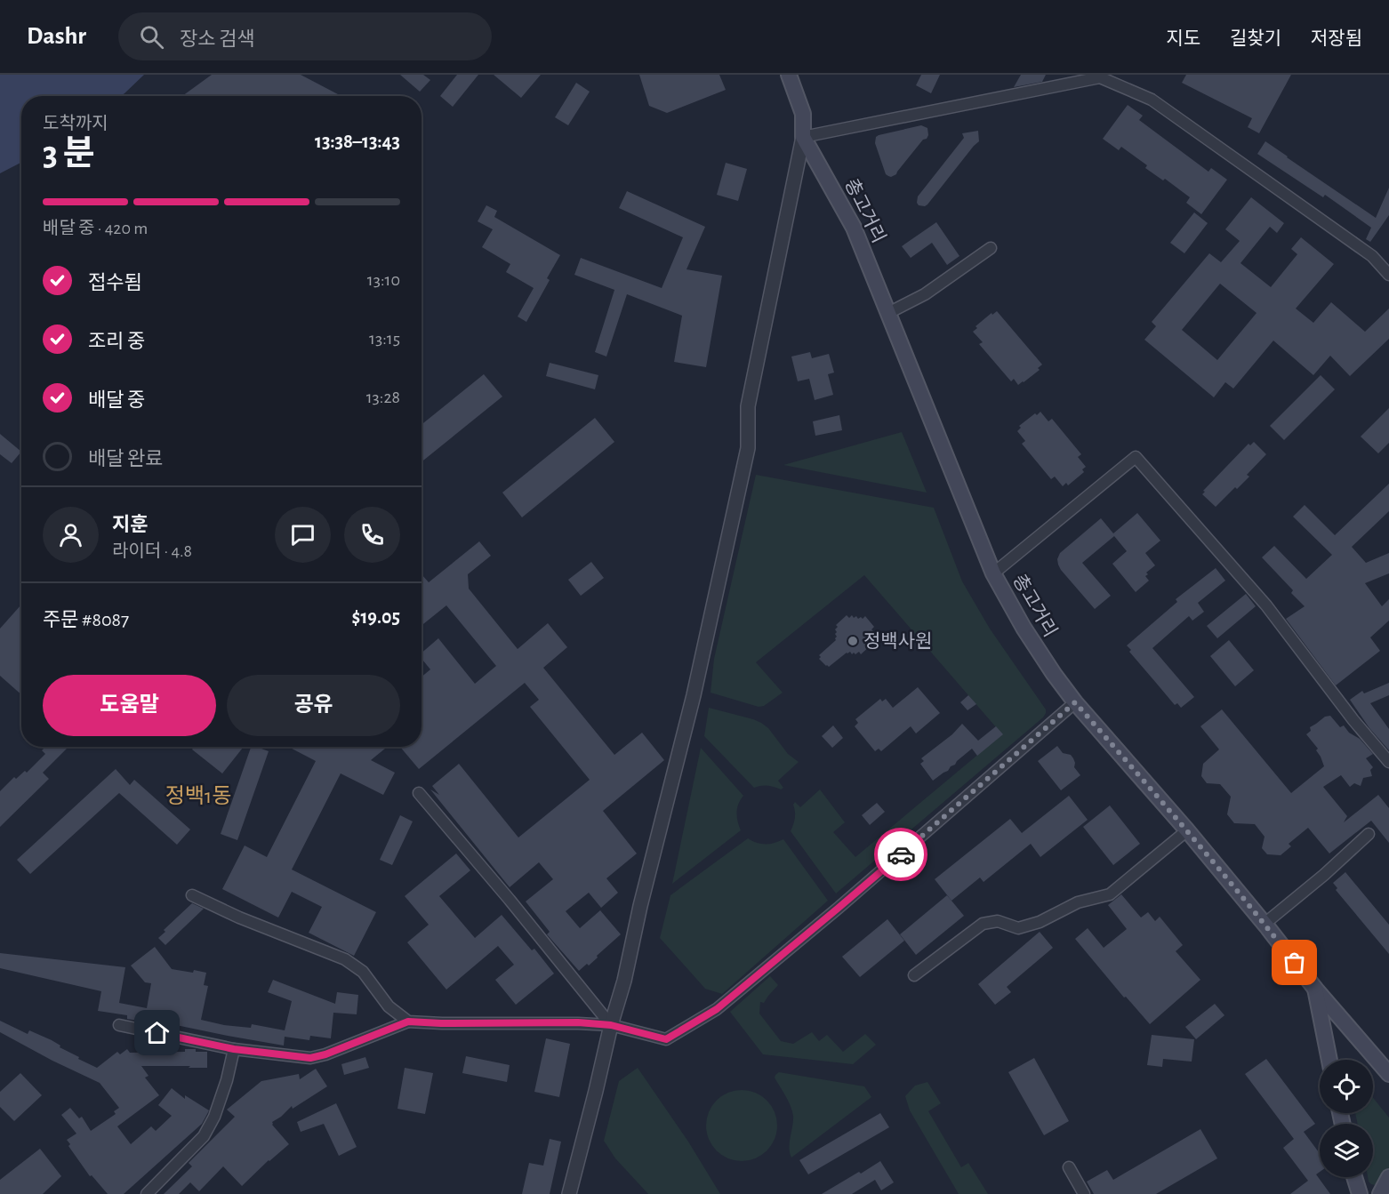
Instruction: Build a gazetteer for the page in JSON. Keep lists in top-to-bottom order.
{
  "streets": {
    "main road": ["총고거리"]
  },
  "districts": ["정백1동"],
  "places": ["정백사원"],
  "page": {
    "header": "Dashr",
    "search": "장소 검색",
    "nav": ["지도", "길찾기", "저장됨"],
    "heading": ["3 분", "도착까지", "13:38–13:43"],
    "panel": [
      "지훈",
      "라이더 · 4.8",
      "주문 #8087",
      "$19.05"
    ],
    "bar": "배달 중 · 420 m",
    "list": [
      ["접수됨", "13:10"],
      ["조리 중", "13:15"],
      ["배달 중", "13:28"],
      "배달 완료"
    ],
    "buttons": ["도움말", "공유"]
  }
}
